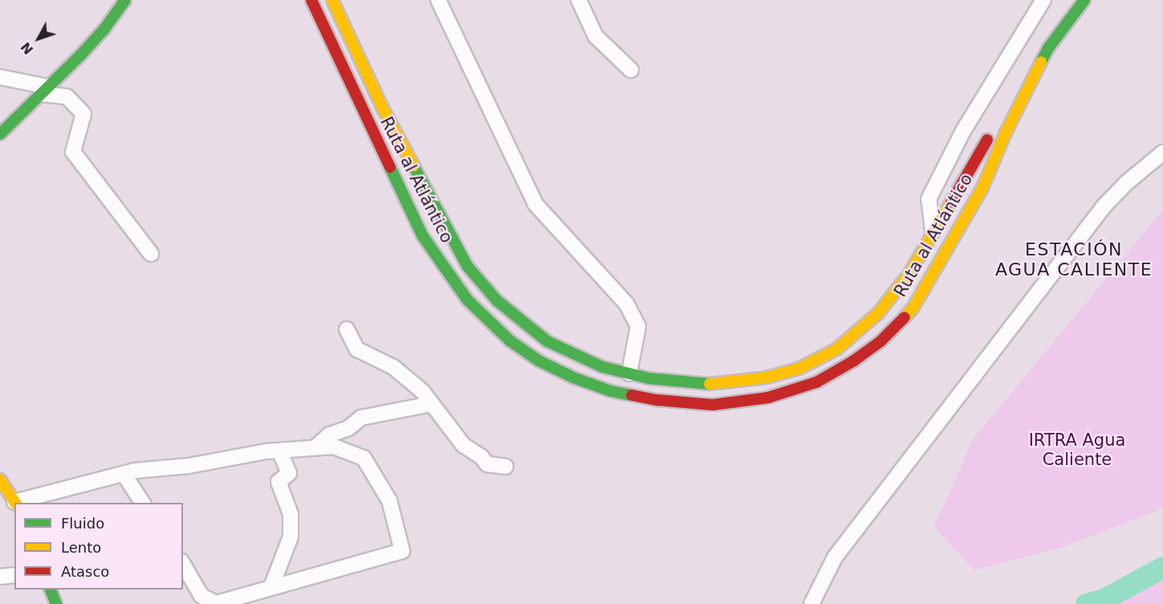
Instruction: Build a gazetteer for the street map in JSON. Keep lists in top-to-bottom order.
{
  "streets": {
    "main road": ["Ruta al Atlántico"]
  },
  "districts": ["ESTACIÓN AGUA CALIENTE"],
  "parks": ["IRTRA Agua Caliente"],
  "legend": ["Fluido", "Lento", "Atasco"],
  "north": "bottom left"
}
